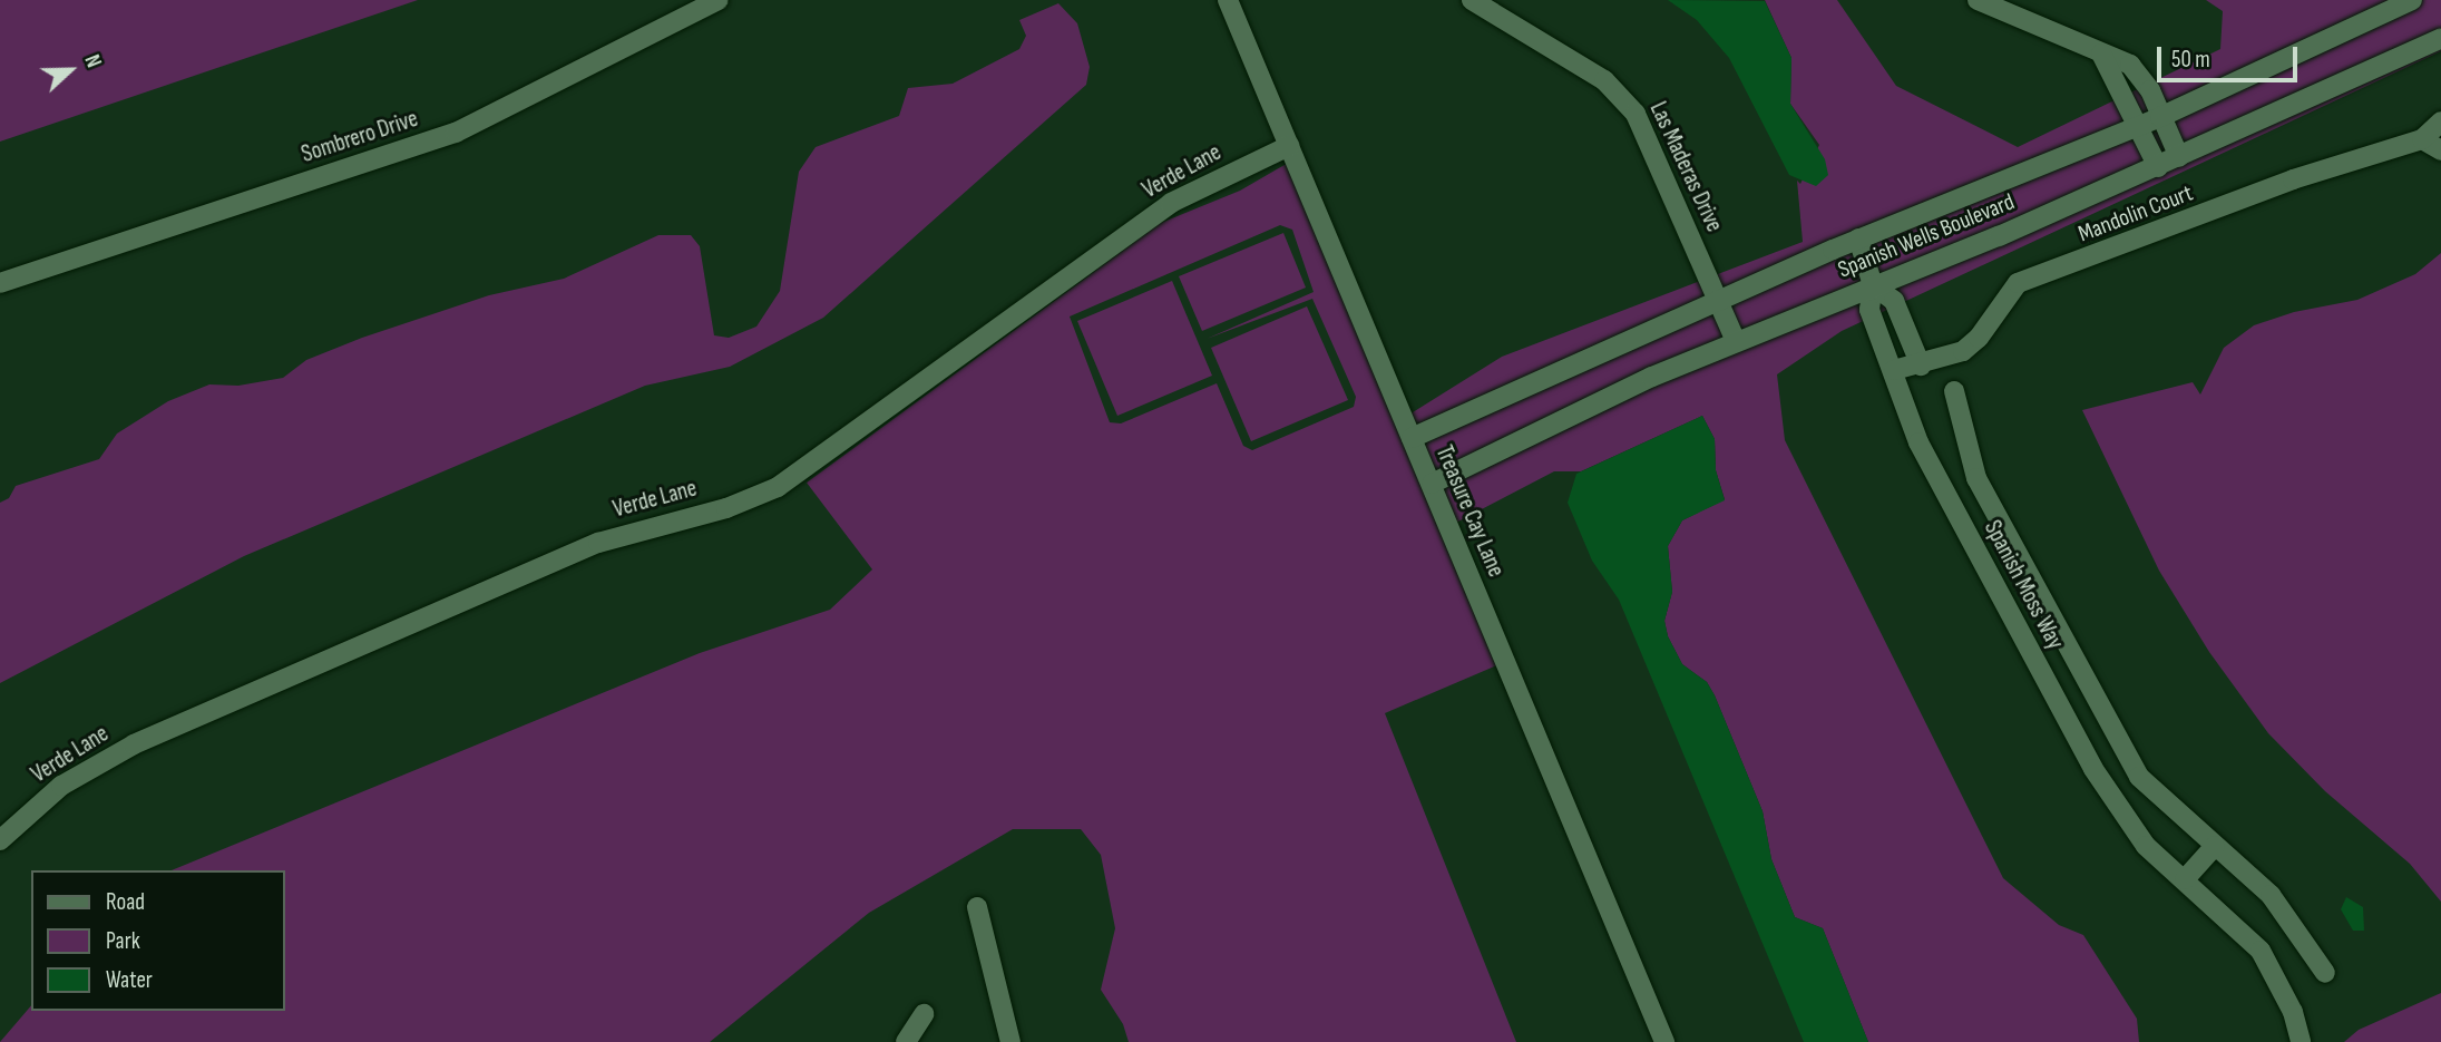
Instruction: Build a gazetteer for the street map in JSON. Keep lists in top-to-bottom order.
{
  "streets": {
    "street": [
      "Sombrero Drive",
      "Las Maderas Drive",
      "Verde Lane",
      "Mandolin Court",
      "Spanish Wells Boulevard",
      "Treasure Cay Lane",
      "Spanish Moss Way"
    ]
  },
  "crossings": [
    ["Las Maderas Drive", "Spanish Wells Boulevard"],
    ["Verde Lane", "Treasure Cay Lane"],
    ["Mandolin Court", "Spanish Moss Way"],
    ["Spanish Wells Boulevard", "Treasure Cay Lane"],
    ["Spanish Wells Boulevard", "Spanish Moss Way"]
  ],
  "legend": ["Road", "Park", "Water"],
  "scale_bar": "50 m",
  "north": "right"
}
